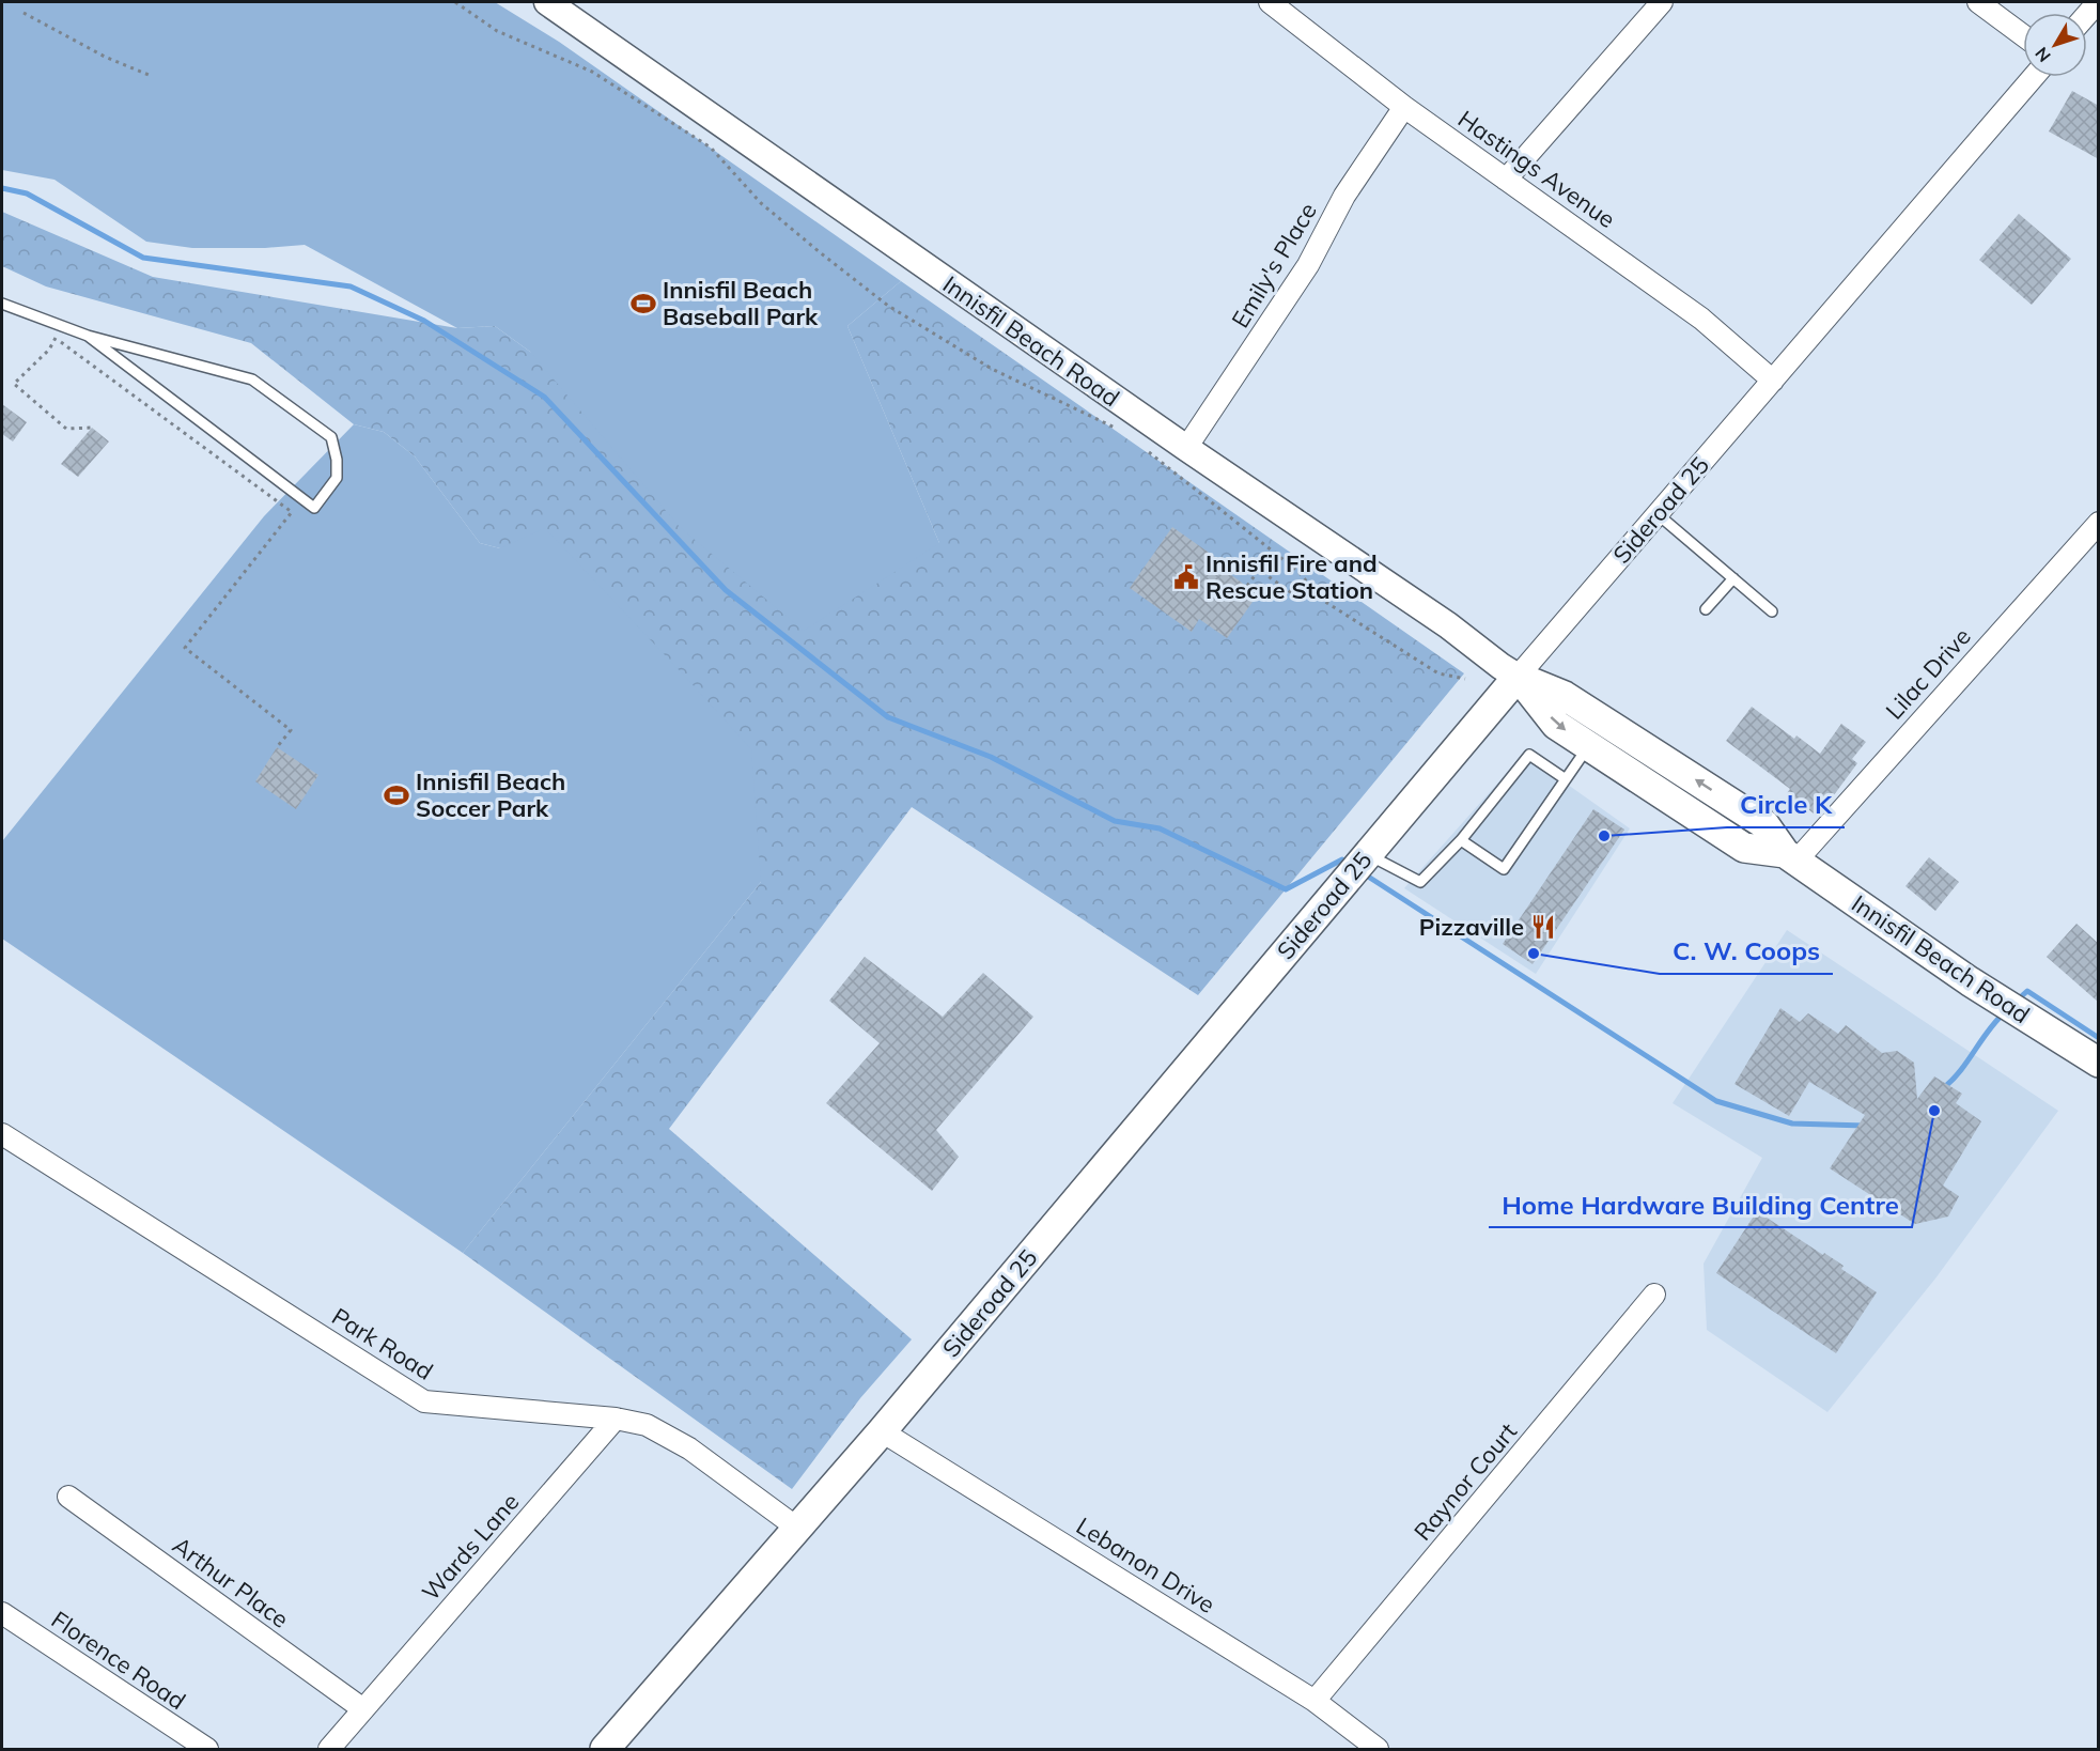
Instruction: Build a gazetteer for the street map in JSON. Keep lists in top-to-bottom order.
{
  "streets": {
    "main road": ["Innisfil Beach Road", "Sideroad 25"],
    "street": [
      "Hastings Avenue",
      "Emily's Place",
      "Lilac Drive",
      "Park Road",
      "Raynor Court",
      "Wards Lane",
      "Lebanon Drive",
      "Arthur Place",
      "Florence Road"
    ]
  },
  "crossings": [
    ["Hastings Avenue", "Emily's Place"],
    ["Hastings Avenue", "Sideroad 25"],
    ["Emily's Place", "Innisfil Beach Road"],
    ["Innisfil Beach Road", "Sideroad 25"],
    ["Innisfil Beach Road", "Lilac Drive"],
    ["Sideroad 25", "Park Road"],
    ["Sideroad 25", "Lebanon Drive"],
    ["Park Road", "Wards Lane"],
    ["Raynor Court", "Lebanon Drive"],
    ["Wards Lane", "Arthur Place"]
  ],
  "places": {
    "sports": ["Innisfil Beach Baseball Park", "Innisfil Beach Soccer Park"],
    "public building": ["Innisfil Fire and Rescue Station"],
    "other": ["Circle K", "C. W. Coops", "Home Hardware Building Centre"],
    "restaurant": ["Pizzaville"]
  },
  "north": "bottom left"
}
